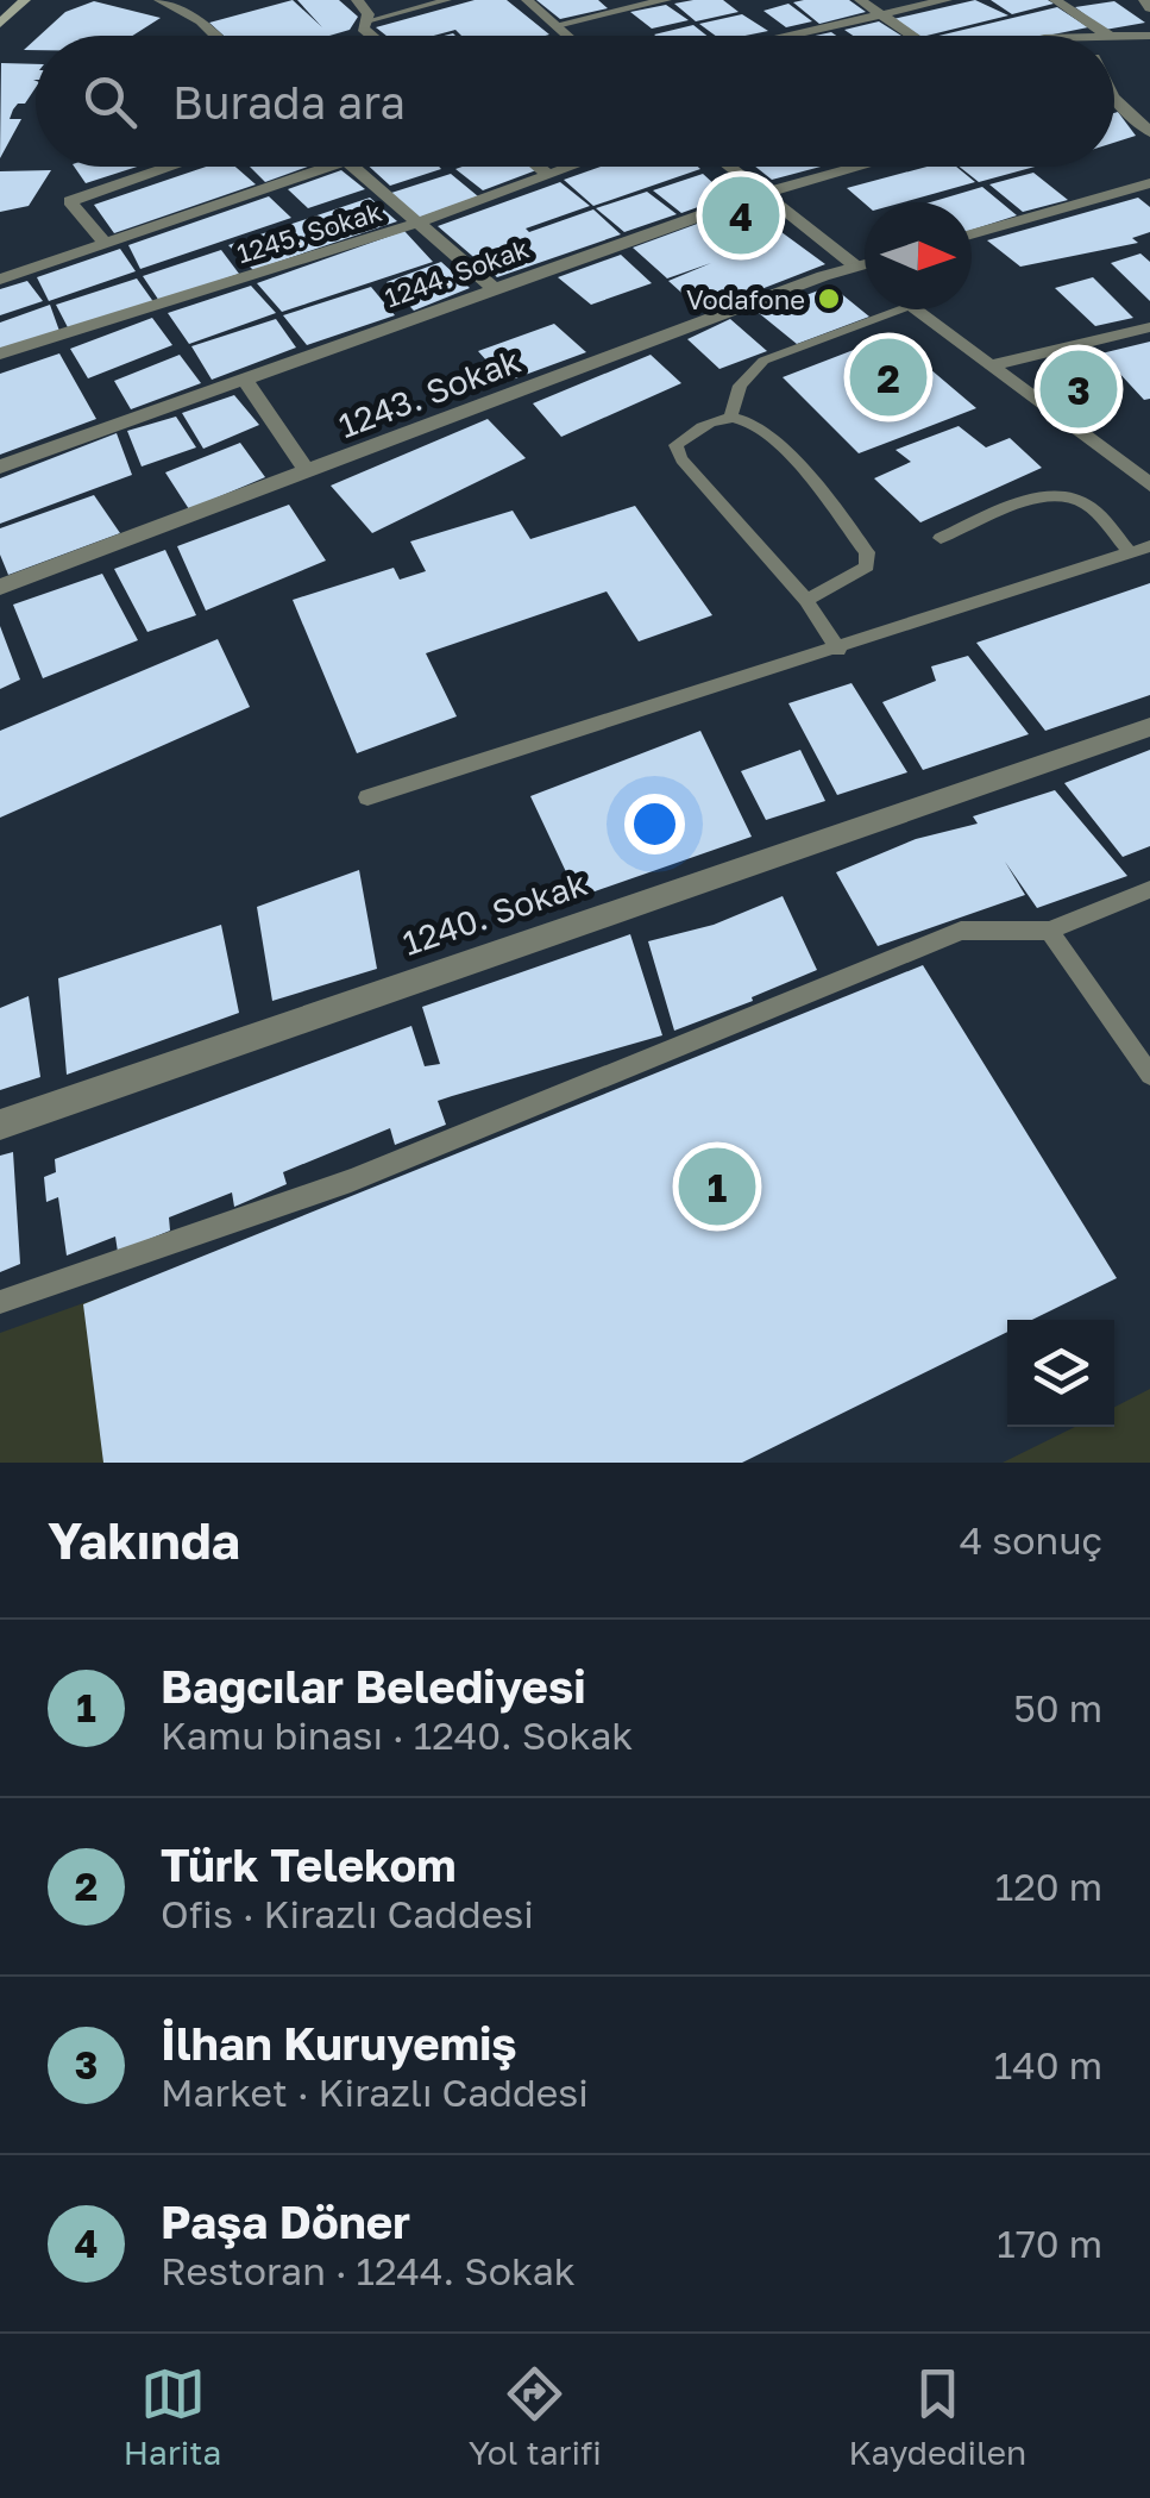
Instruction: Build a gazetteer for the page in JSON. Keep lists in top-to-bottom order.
{
  "streets": {
    "street": [
      "1245. Sokak",
      "1244. Sokak",
      "1243. Sokak",
      "1240. Sokak"
    ]
  },
  "places": ["Vodafone"],
  "north": "right",
  "page": {
    "search": "Burada ara",
    "pins": [
      "4",
      "2",
      "3",
      "1"
    ],
    "heading": ["Yakında", "4 sonuç"],
    "list": [
      {
        "mark": "1",
        "name": "Bağcılar Belediyesi",
        "note": "Kamu binası · 1240. Sokak",
        "value": "50 m"
      },
      {
        "mark": "2",
        "name": "Türk Telekom",
        "note": "Ofis · Kirazlı Caddesi",
        "value": "120 m"
      },
      {
        "mark": "3",
        "name": "İlhan Kuruyemiş",
        "note": "Market · Kirazlı Caddesi",
        "value": "140 m"
      },
      {
        "mark": "4",
        "name": "Paşa Döner",
        "note": "Restoran · 1244. Sokak",
        "value": "170 m"
      }
    ],
    "nav": ["Harita", "Yol tarifi", "Kaydedilen"]
  }
}
